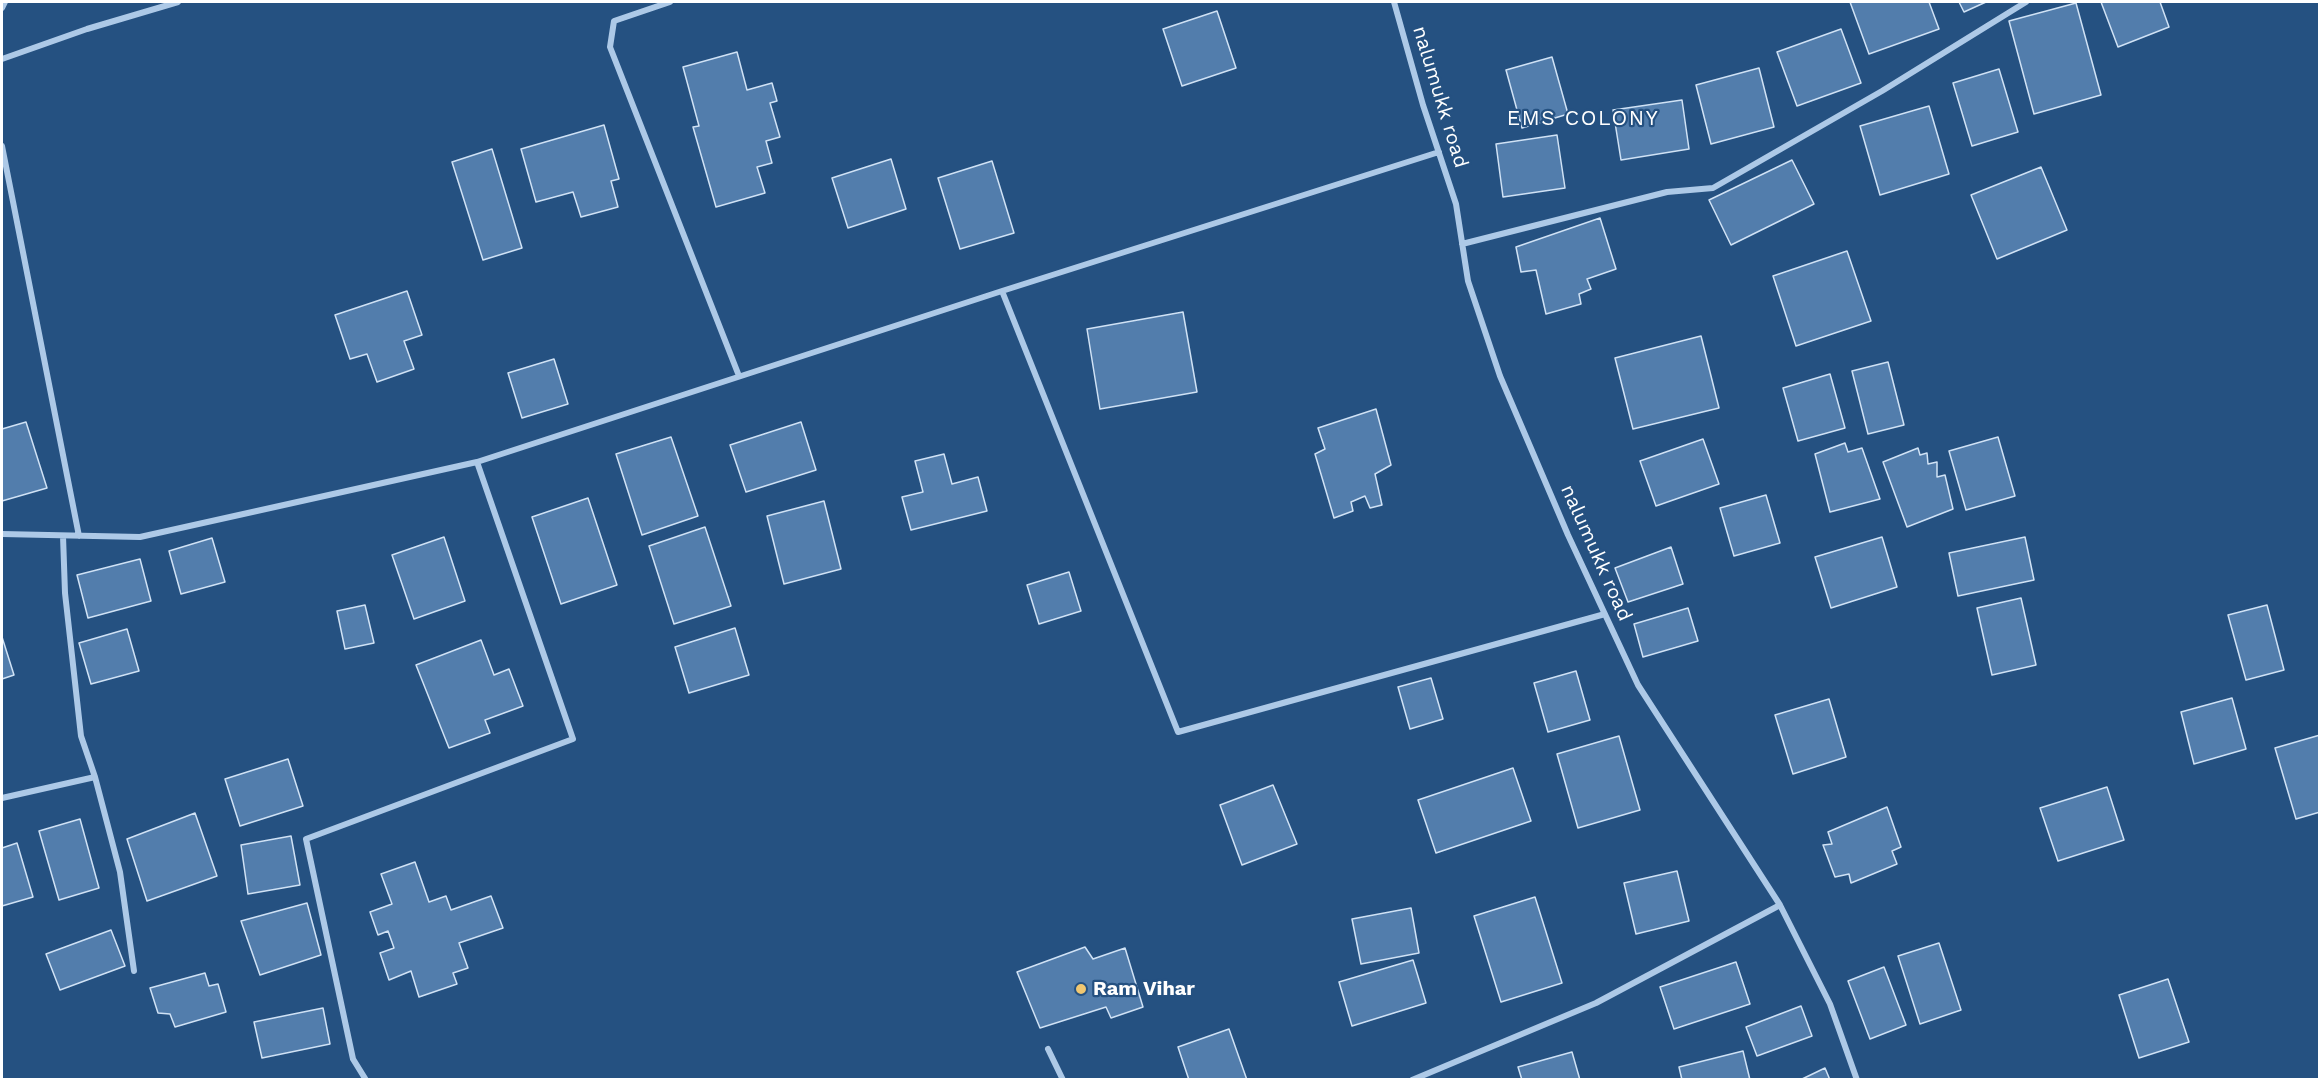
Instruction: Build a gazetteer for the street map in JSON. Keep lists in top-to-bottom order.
{
  "streets": {
    "street": ["nalumukk road"]
  },
  "districts": ["EMS COLONY"],
  "places": ["Ram Vihar"]
}
